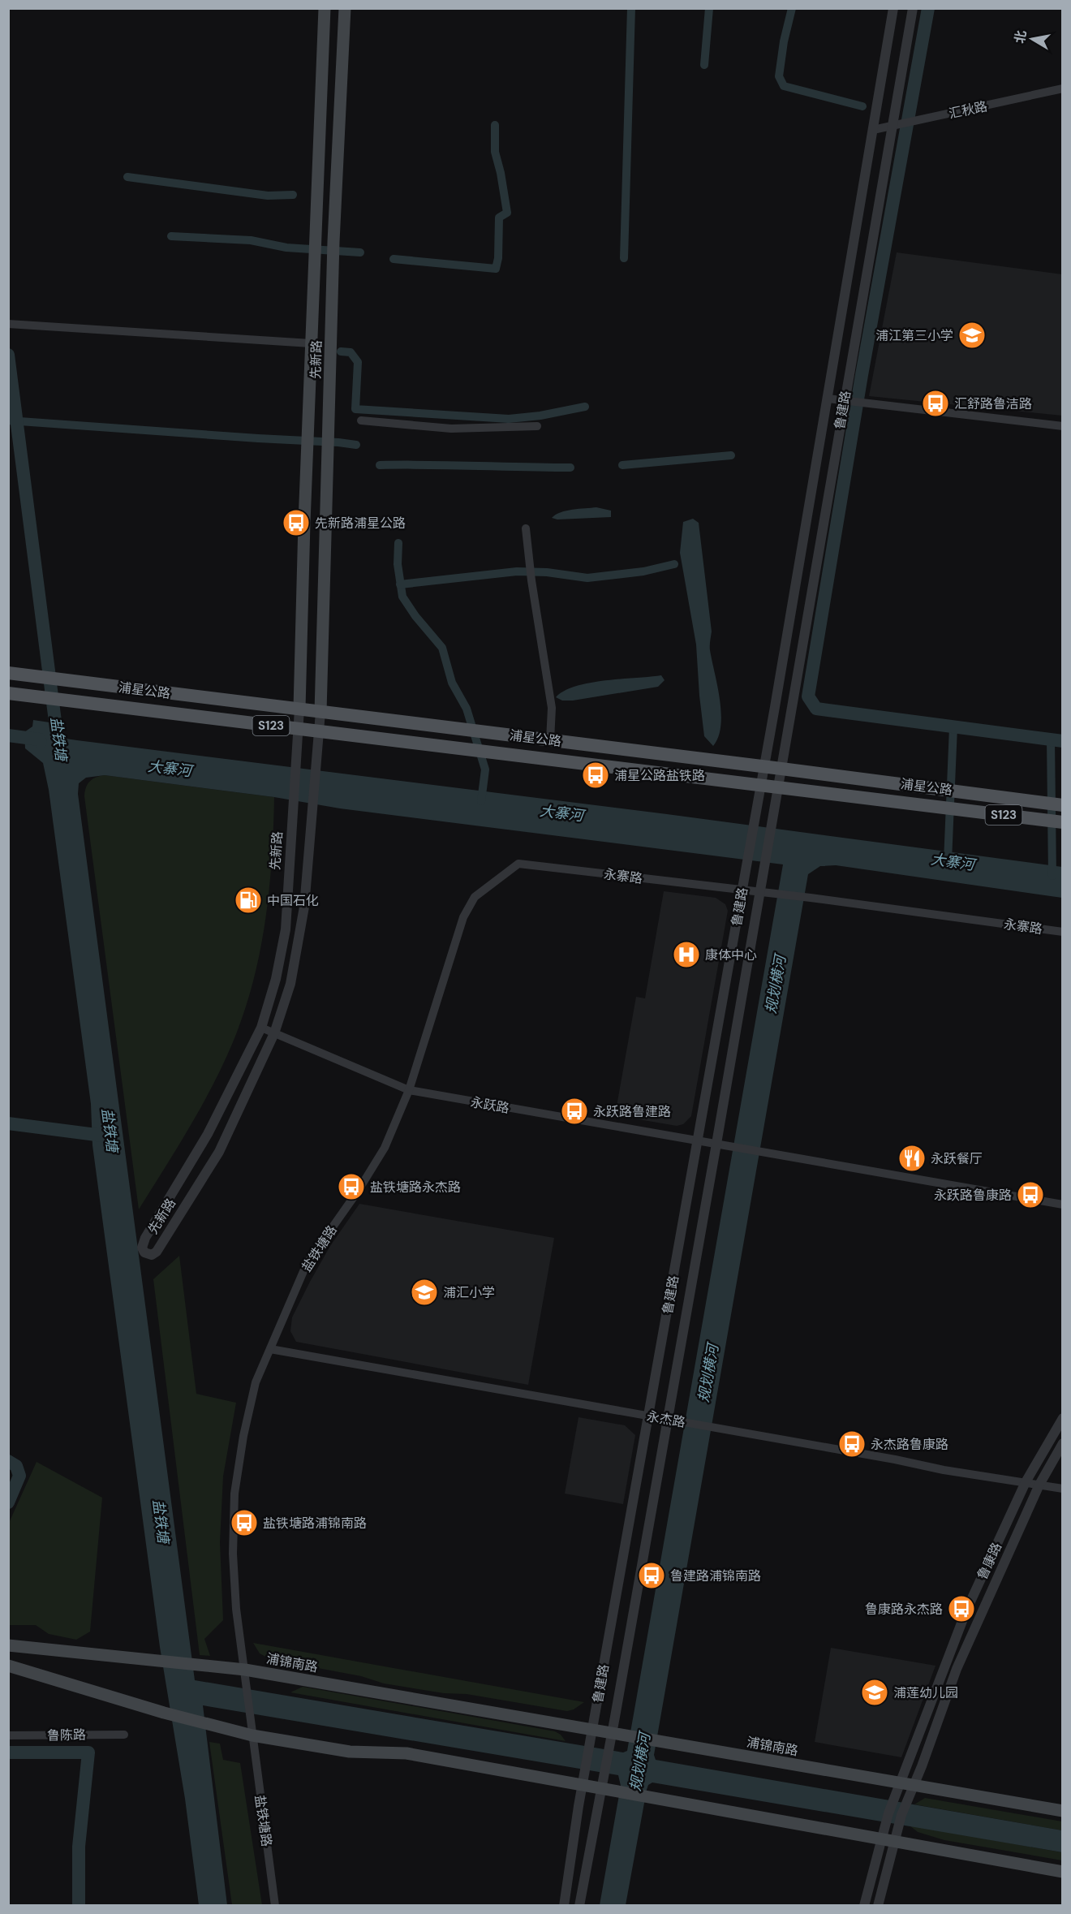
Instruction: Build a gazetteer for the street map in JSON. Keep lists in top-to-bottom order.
{
  "streets": {
    "main road": [
      "先新路",
      "浦星公路",
      "S123",
      "浦锦南路"
    ],
    "street": [
      "汇秋路",
      "鲁建路",
      "永寨路",
      "永跃路",
      "盐铁塘路",
      "永杰路",
      "鲁康路",
      "鲁陈路"
    ]
  },
  "crossings": [
    ["汇秋路", "鲁建路"],
    ["先新路", "浦星公路"],
    ["先新路", "永跃路"],
    ["鲁建路", "浦星公路"],
    ["鲁建路", "永寨路"],
    ["鲁建路", "永跃路"],
    ["鲁建路", "永杰路"],
    ["鲁建路", "浦锦南路"],
    ["永寨路", "盐铁塘路"],
    ["永跃路", "盐铁塘路"],
    ["盐铁塘路", "永杰路"],
    ["盐铁塘路", "浦锦南路"],
    ["永杰路", "鲁康路"],
    ["鲁康路", "浦锦南路"]
  ],
  "water": ["盐铁塘", "大寨河", "规划横河"],
  "places": {
    "school or university": ["浦江第三小学", "浦汇小学", "浦莲幼儿园"],
    "bus stop": [
      "汇舒路鲁洁路",
      "先新路浦星公路",
      "浦星公路盐铁路",
      "永跃路鲁建路",
      "盐铁塘路永杰路",
      "永跃路鲁康路",
      "永杰路鲁康路",
      "盐铁塘路浦锦南路",
      "鲁建路浦锦南路",
      "鲁康路永杰路"
    ],
    "fuel station": ["中国石化"],
    "hospital": ["康体中心"],
    "restaurant": ["永跃餐厅"]
  },
  "north": "left"
}
